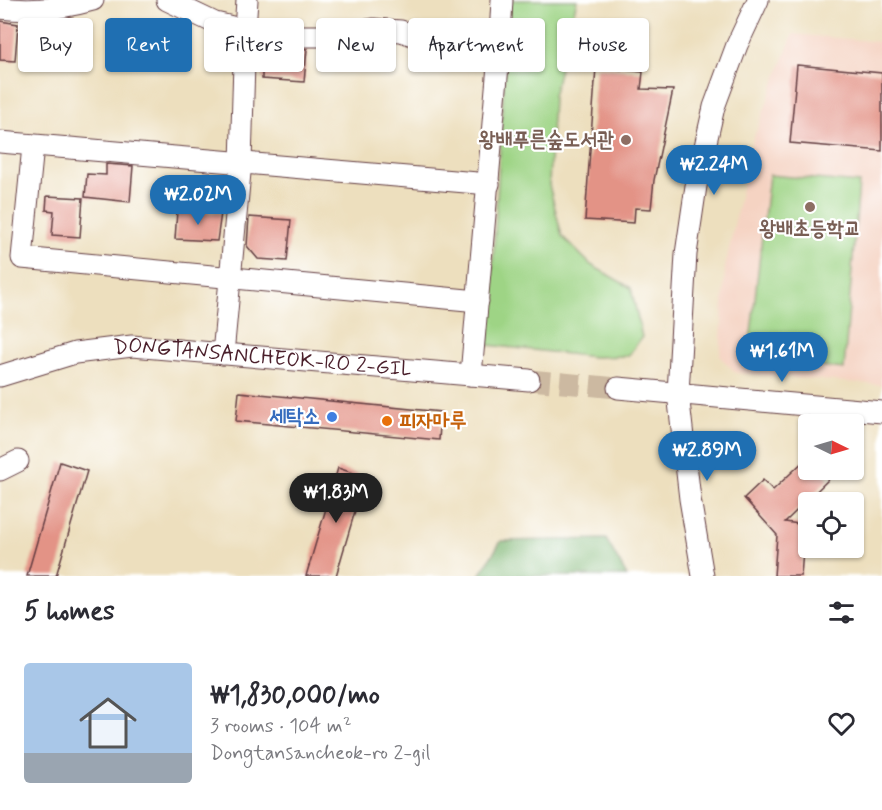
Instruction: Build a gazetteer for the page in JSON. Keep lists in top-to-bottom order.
{
  "streets": {
    "street": ["DONGTANSANCHEOK-RO 2-GIL"]
  },
  "places": [
    "왕배푸른숲도서관",
    "왕배초등학교",
    "세탁소",
    "피자마루"
  ],
  "north": "right",
  "page": {
    "chip": [
      "Buy",
      "Rent",
      "Filters",
      "New",
      "Apartment",
      "House"
    ],
    "price": [
      "₩2.24M",
      "₩2.02M",
      "₩1.61M",
      "₩2.89M",
      "₩1.83M"
    ],
    "heading": "5 homes",
    "list": [
      {
        "name": "₩1,830,000/mo",
        "note": "3 rooms · 104 m² · Dongtansancheok-ro 2-gil"
      }
    ]
  }
}
